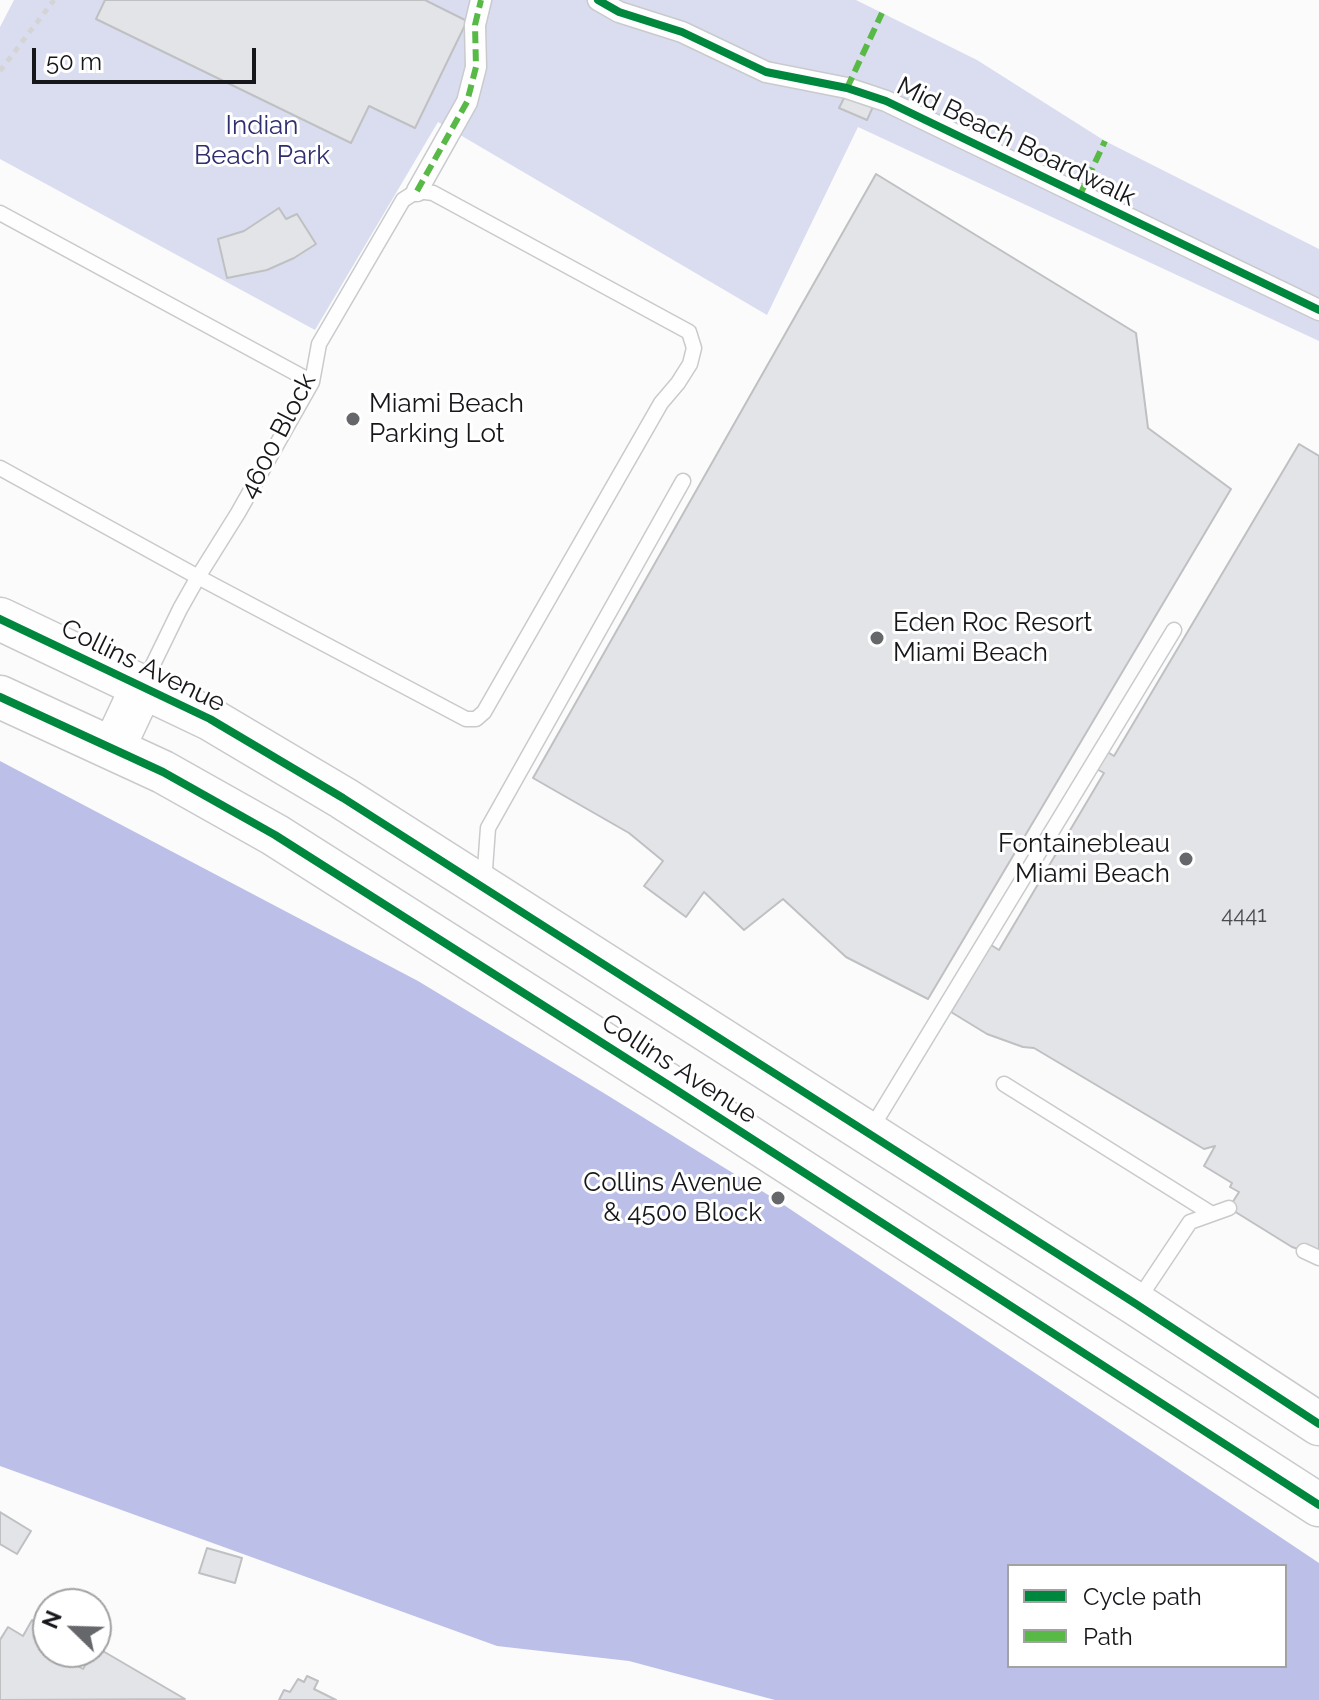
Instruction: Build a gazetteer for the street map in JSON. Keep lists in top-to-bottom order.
{
  "streets": {
    "main road": ["Collins Avenue"],
    "street": ["Mid Beach Boardwalk"],
    "lane": ["4600 Block"]
  },
  "crossings": [
    ["4600 Block", "Collins Avenue"]
  ],
  "parks": ["Indian Beach Park"],
  "places": [
    "Miami Beach Parking Lot",
    "Eden Roc Resort Miami Beach",
    "Fontainebleau Miami Beach",
    "Collins Avenue & 4500 Block"
  ],
  "house_numbers": ["4441"],
  "legend": ["Cycle path", "Path"],
  "scale_bar": "50 m",
  "north": "top left"
}
